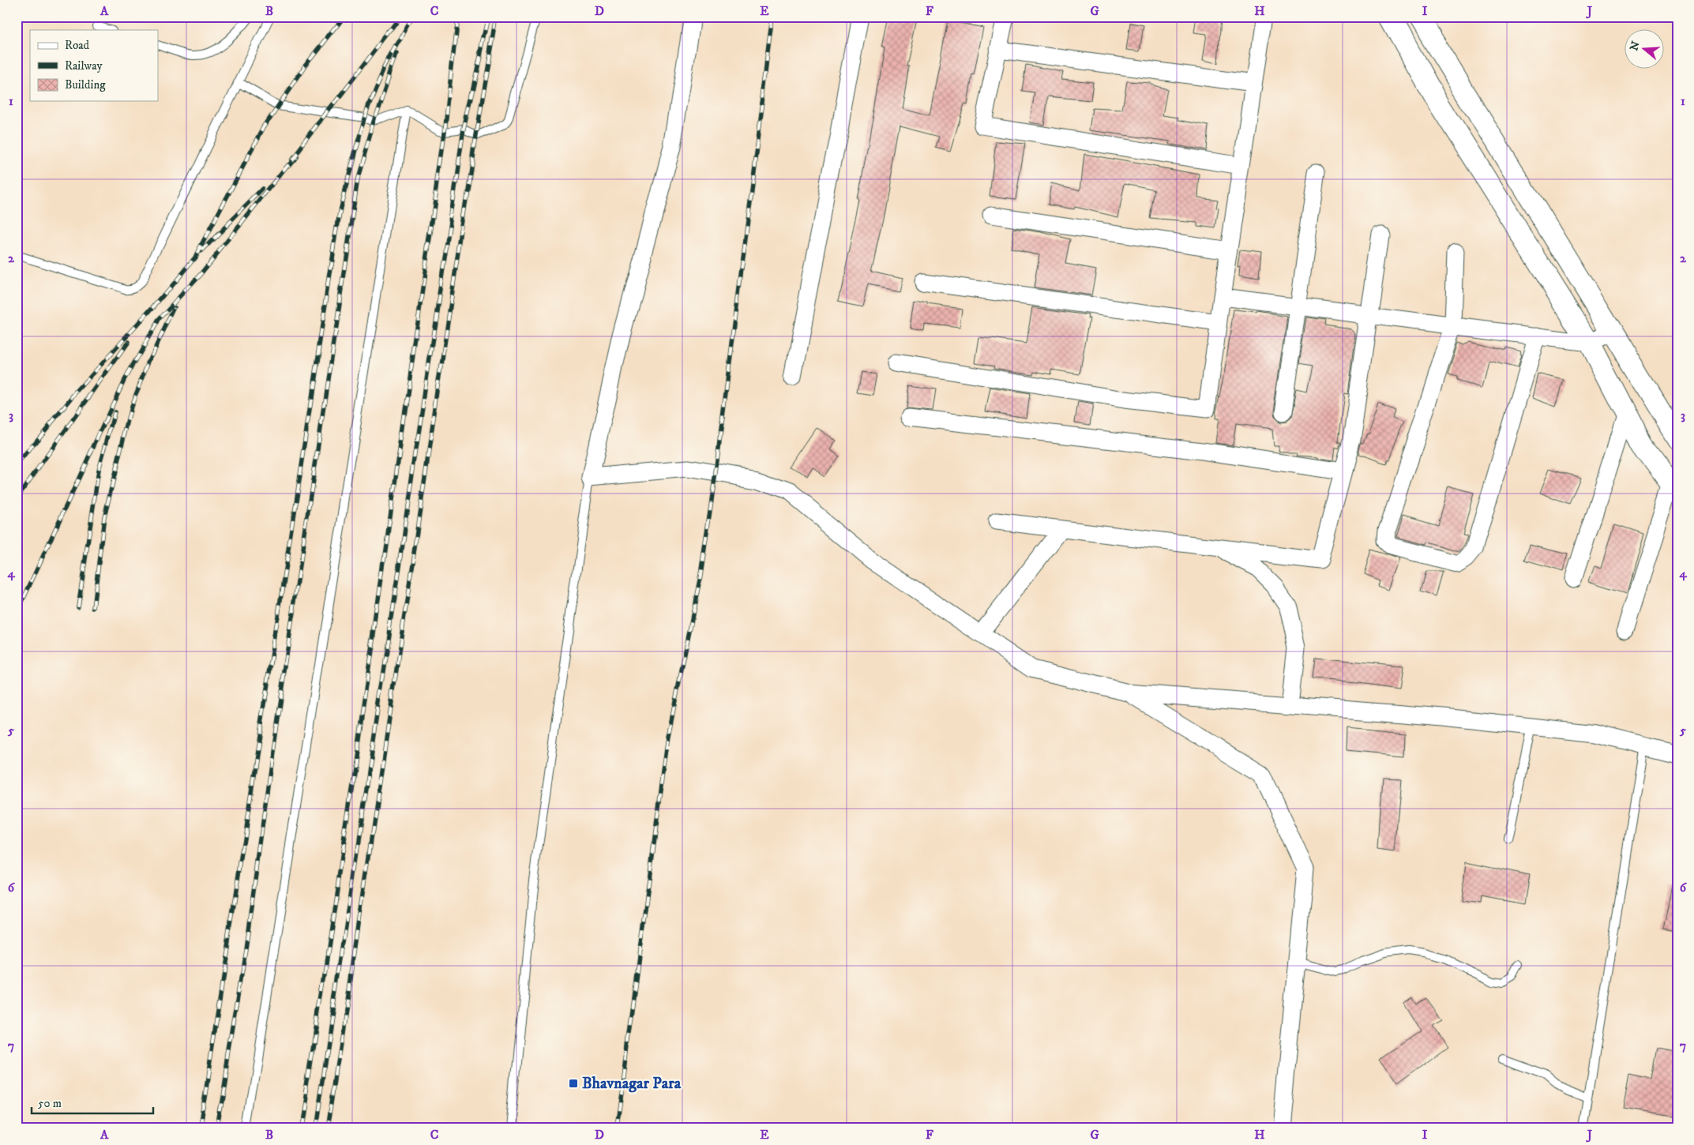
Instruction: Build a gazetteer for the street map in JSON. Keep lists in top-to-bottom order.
{
  "places": {
    "transit": ["Bhavnagar Para"]
  },
  "legend": ["Road", "Railway", "Building"],
  "scale_bar": "50 m",
  "north": "left",
  "grid": {
    "columns": [
      "A",
      "B",
      "C",
      "D",
      "E",
      "F",
      "G",
      "H",
      "I",
      "J"
    ],
    "rows": [
      "1",
      "2",
      "3",
      "4",
      "5",
      "6",
      "7"
    ]
  }
}
